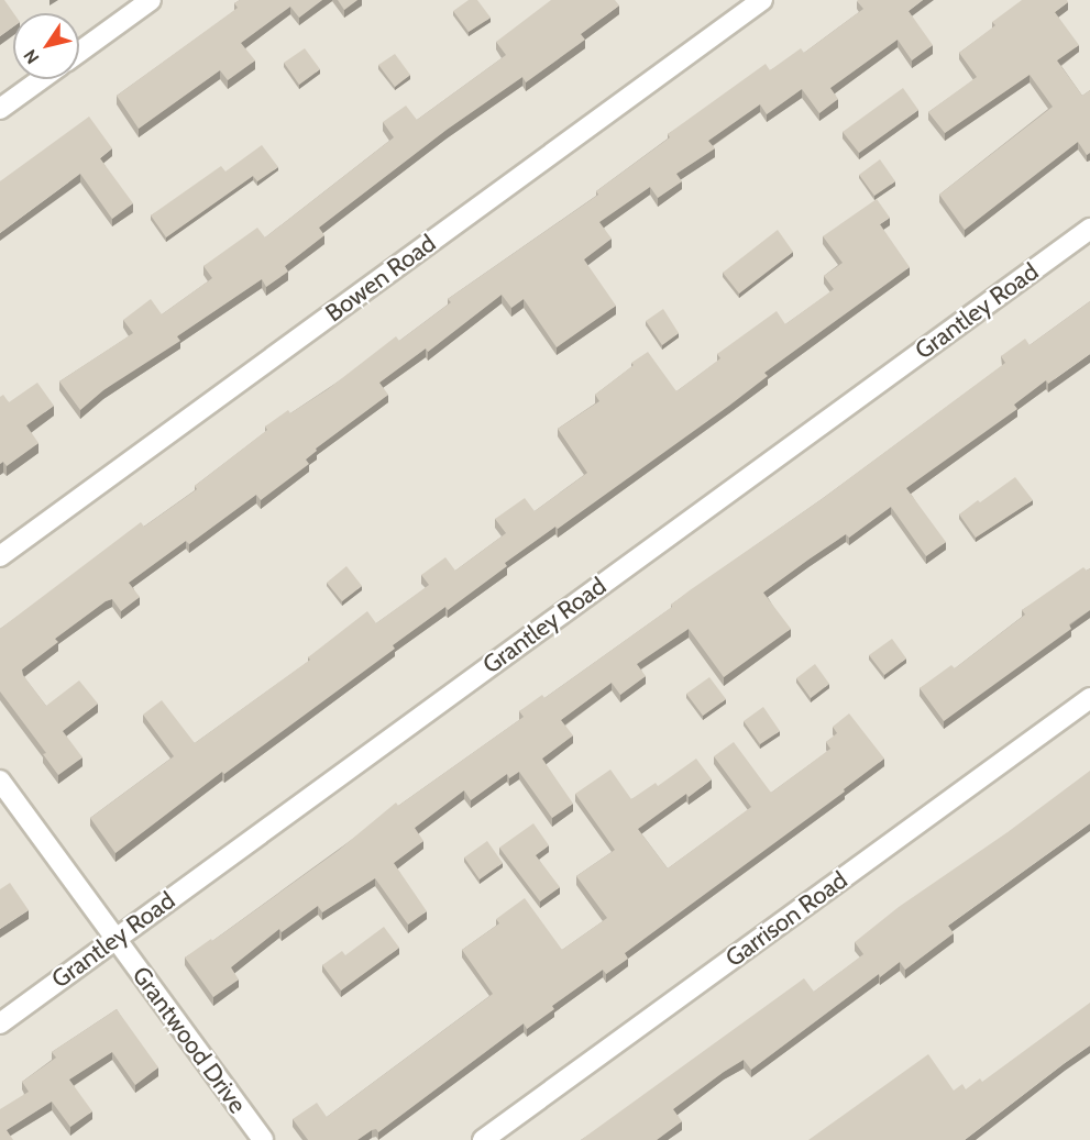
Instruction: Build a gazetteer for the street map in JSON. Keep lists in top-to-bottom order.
{
  "streets": {
    "street": [
      "Bowen Road",
      "Grantley Road",
      "Garrison Road",
      "Grantwood Drive"
    ]
  },
  "crossings": [
    ["Grantley Road", "Grantwood Drive"]
  ],
  "north": "bottom left"
}
